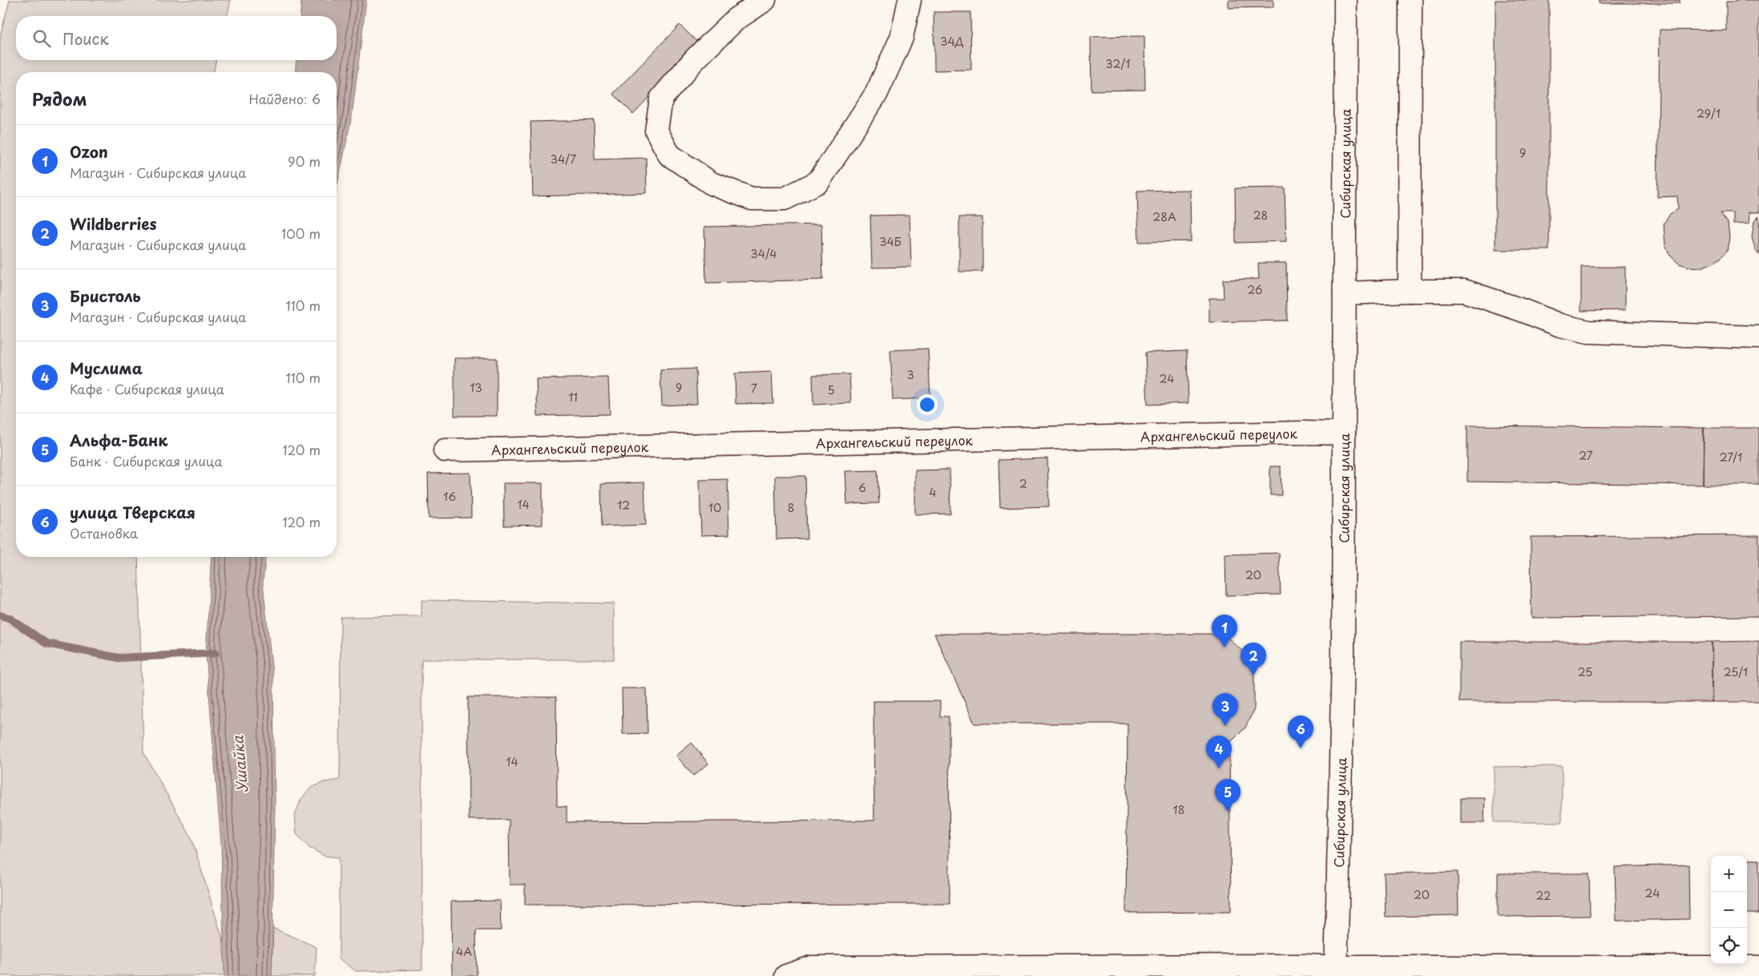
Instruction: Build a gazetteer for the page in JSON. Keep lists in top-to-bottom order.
{
  "streets": {
    "street": ["Сибирская улица", "Архангельский переулок"]
  },
  "crossings": [
    ["Сибирская улица", "Архангельский переулок"]
  ],
  "water": ["Ушайка"],
  "house_numbers": [
    "34Д",
    "32/1",
    "29/1",
    "9",
    "34/7",
    "28",
    "28А",
    "34Б",
    "34/4",
    "26",
    "3",
    "24",
    "13",
    "9",
    "7",
    "5",
    "11",
    "27",
    "27/1",
    "2",
    "6",
    "4",
    "16",
    "14",
    "12",
    "10",
    "8",
    "20",
    "25",
    "25/1",
    "14",
    "18",
    "24",
    "20",
    "22",
    "4А"
  ],
  "page": {
    "search": "Поиск",
    "heading": ["Рядом", "Найдено: 6"],
    "list": [
      {
        "mark": "1",
        "name": "Ozon",
        "note": "Магазин · Сибирская улица",
        "value": "90 m"
      },
      {
        "mark": "2",
        "name": "Wildberries",
        "note": "Магазин · Сибирская улица",
        "value": "100 m"
      },
      {
        "mark": "3",
        "name": "Бристоль",
        "note": "Магазин · Сибирская улица",
        "value": "110 m"
      },
      {
        "mark": "4",
        "name": "Муслима",
        "note": "Кафе · Сибирская улица",
        "value": "110 m"
      },
      {
        "mark": "5",
        "name": "Альфа-Банк",
        "note": "Банк · Сибирская улица",
        "value": "120 m"
      },
      {
        "mark": "6",
        "name": "улица Тверская",
        "note": "Остановка",
        "value": "120 m"
      }
    ],
    "pins": [
      "1",
      "2",
      "3",
      "6",
      "4",
      "5"
    ],
    "map_buttons": ["+", "−"]
  }
}
